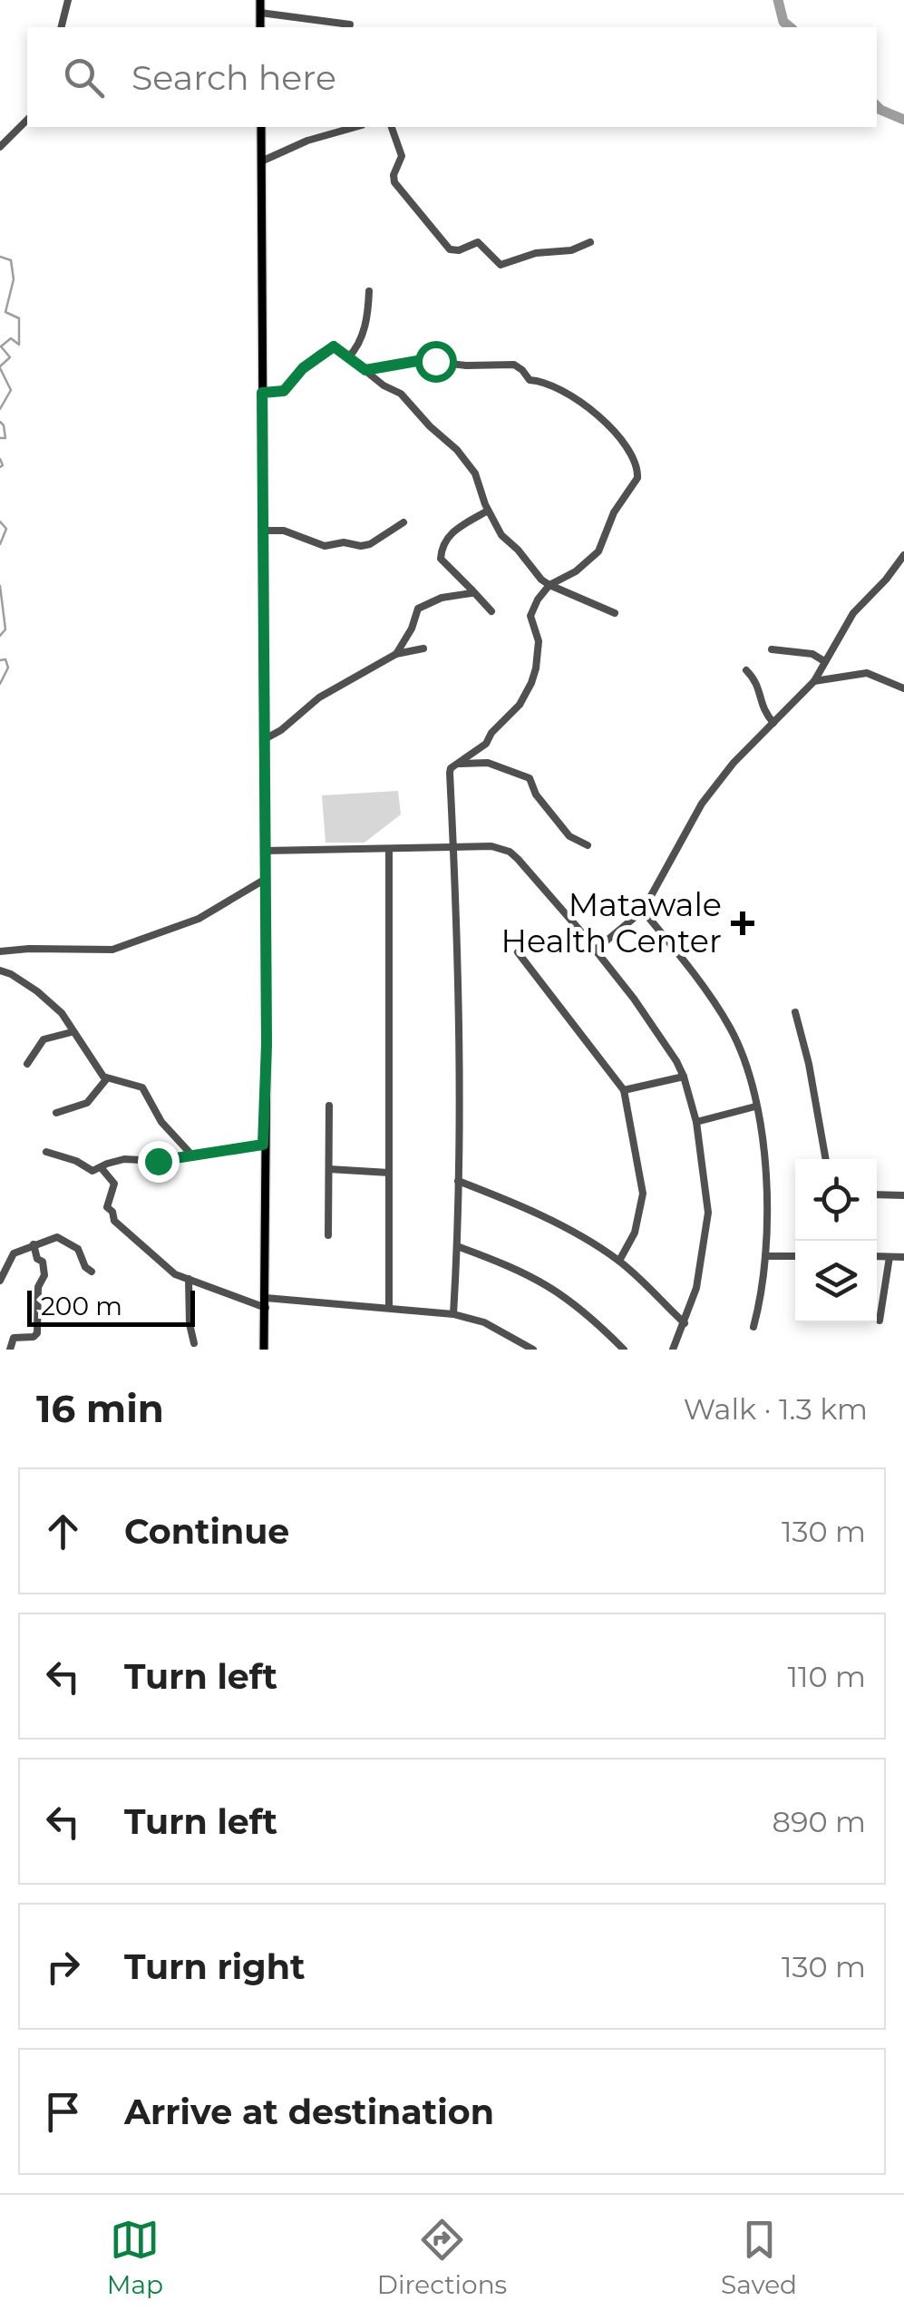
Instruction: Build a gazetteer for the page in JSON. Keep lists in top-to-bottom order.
{
  "places": {
    "health": ["Matawale Health Center"]
  },
  "scale_bar": "200 m",
  "page": {
    "search": "Search here",
    "scale": "200 m",
    "heading": ["16 min", "Walk · 1.3 km"],
    "list": [
      ["Continue", "130 m"],
      ["Turn left", "110 m"],
      ["Turn left", "890 m"],
      ["Turn right", "130 m"],
      "Arrive at destination"
    ],
    "nav": ["Map", "Directions", "Saved"]
  }
}
